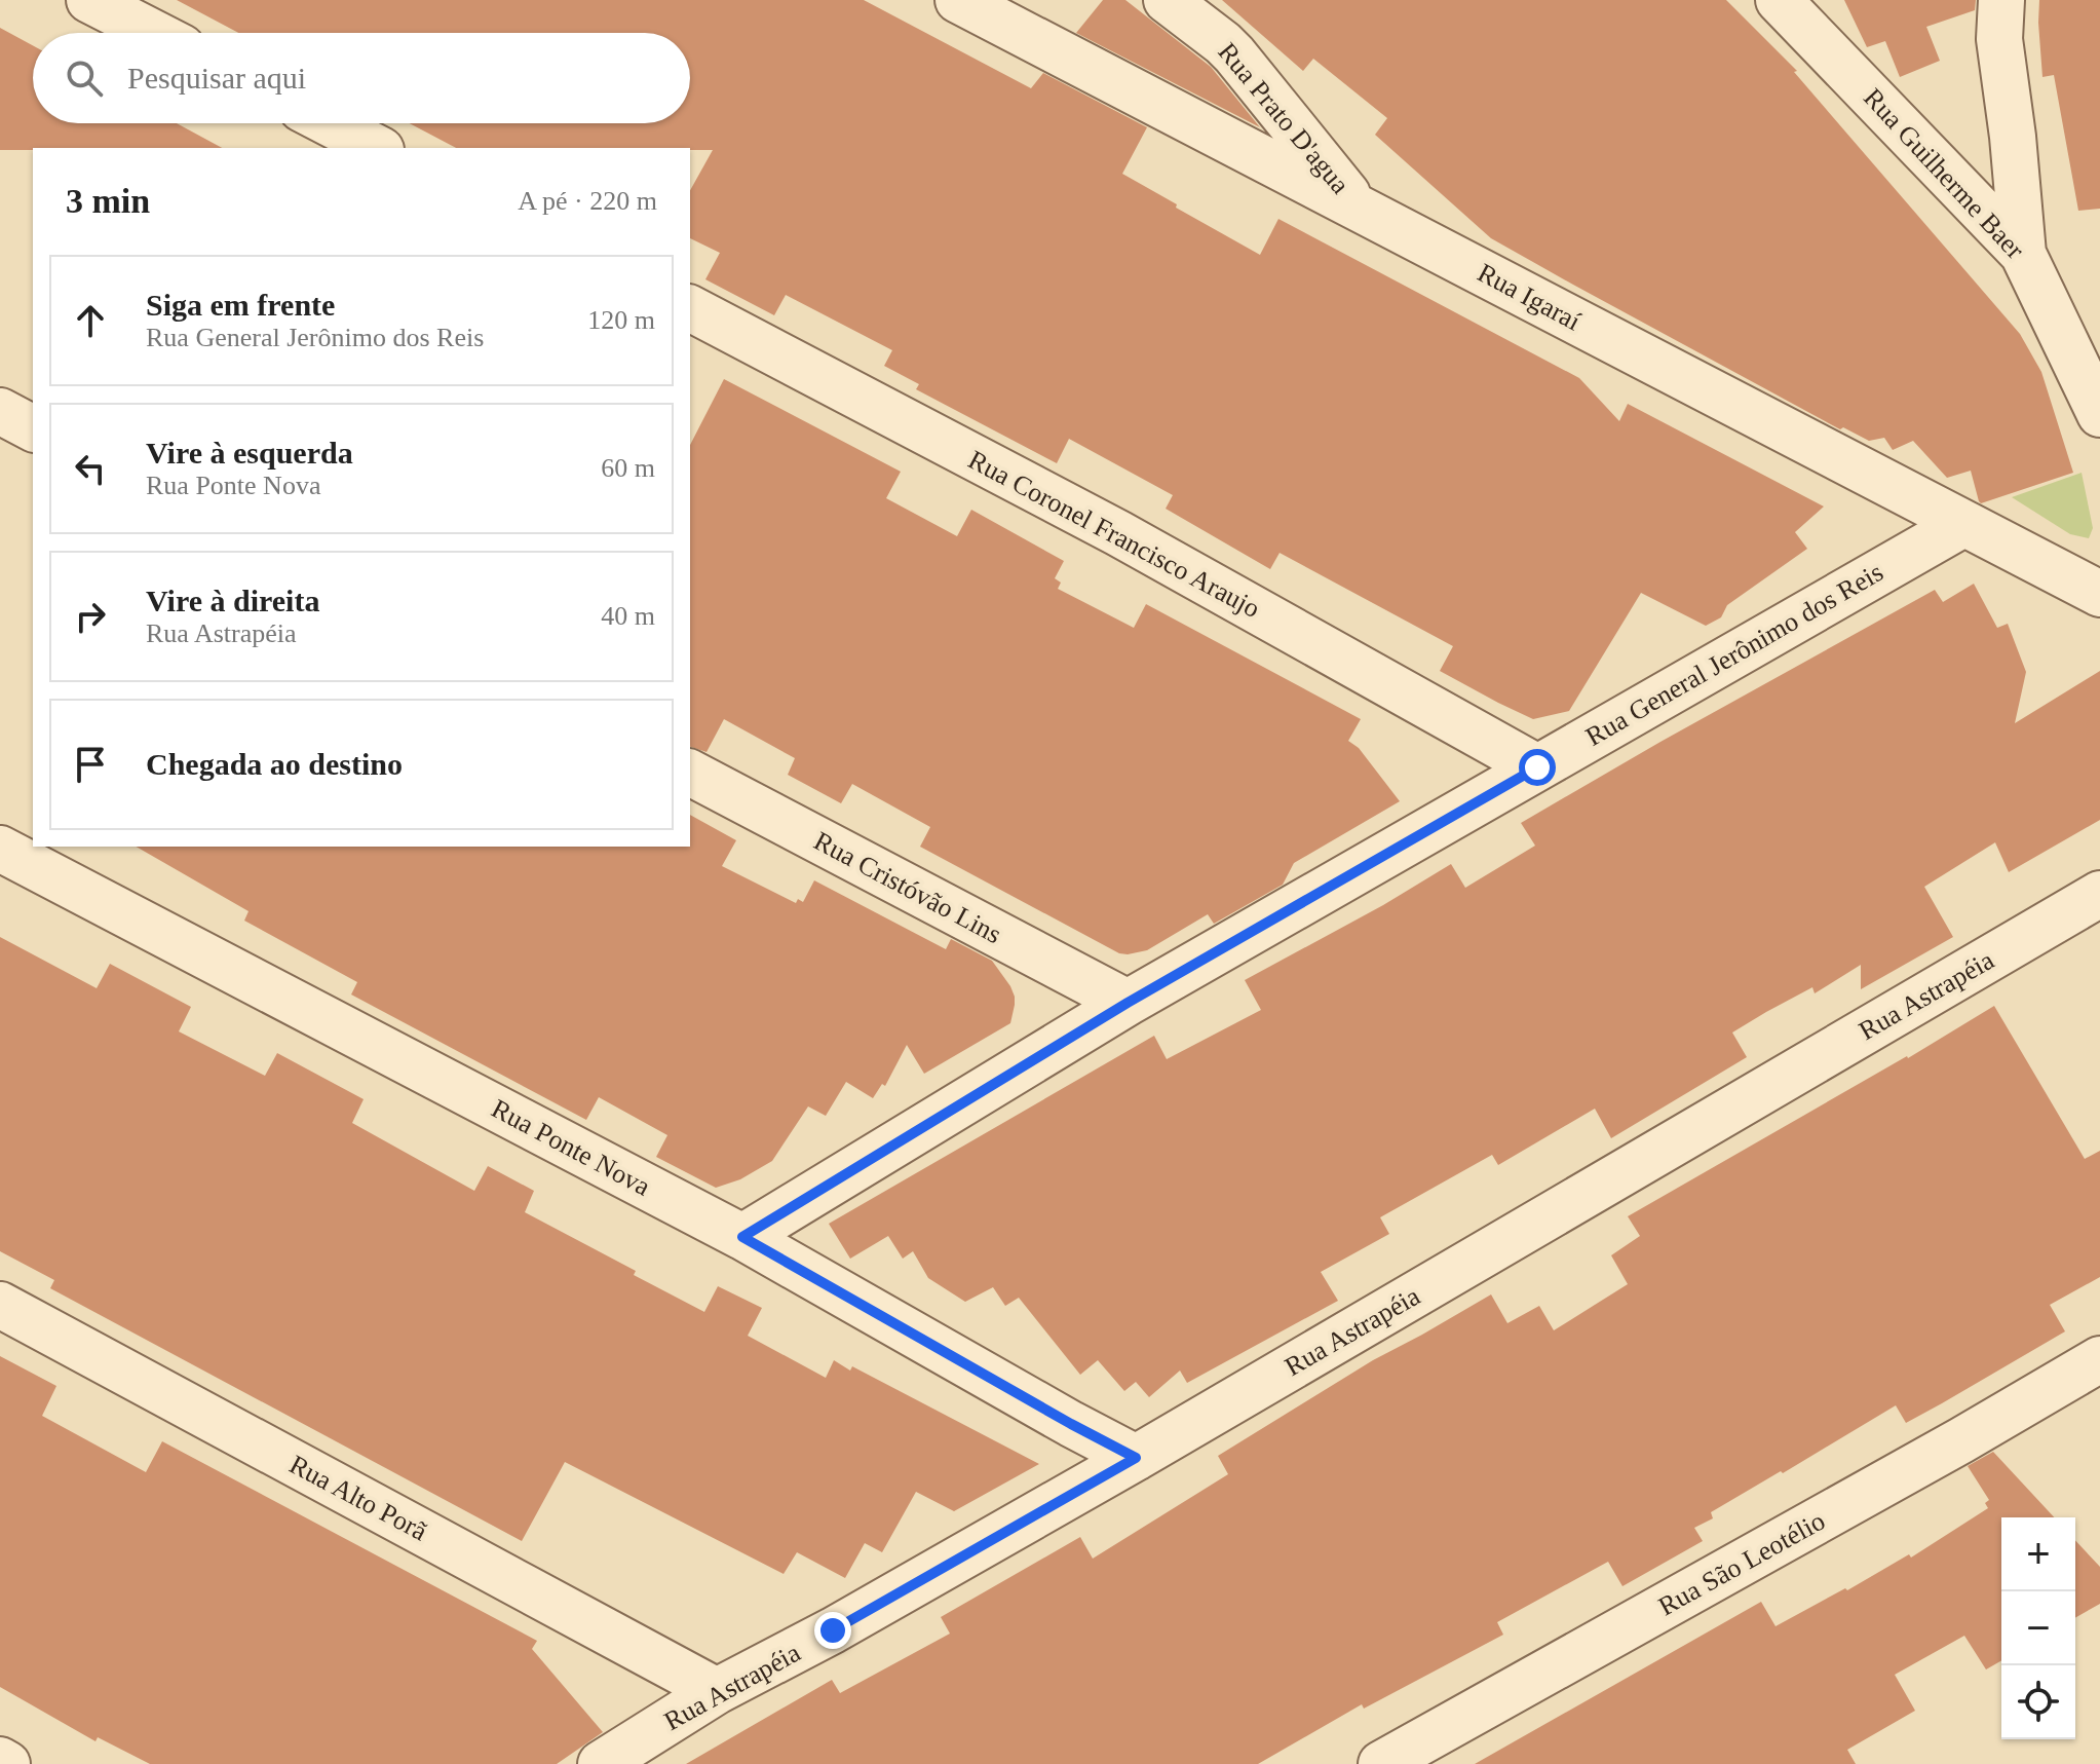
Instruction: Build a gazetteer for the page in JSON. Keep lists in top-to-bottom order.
{
  "streets": {
    "street": [
      "Rua Prato D'agua",
      "Rua Guilherme Baer",
      "Rua Igaraí",
      "Rua Coronel Francisco Araujo",
      "Rua General Jerônimo dos Reis",
      "Rua Cristóvão Lins",
      "Rua Astrapéia",
      "Rua Ponte Nova",
      "Rua Alto Porã",
      "Rua São Leotélio"
    ]
  },
  "crossings": [
    ["Rua Prato D'agua", "Rua Igaraí"],
    ["Rua Igaraí", "Rua General Jerônimo dos Reis"],
    ["Rua Coronel Francisco Araujo", "Rua General Jerônimo dos Reis"],
    ["Rua General Jerônimo dos Reis", "Rua Cristóvão Lins"],
    ["Rua General Jerônimo dos Reis", "Rua Ponte Nova"],
    ["Rua Astrapéia", "Rua Ponte Nova"],
    ["Rua Astrapéia", "Rua Alto Porã"]
  ],
  "page": {
    "search": "Pesquisar aqui",
    "heading": ["3 min", "A pé · 220 m"],
    "list": [
      ["Siga em frente", "Rua General Jerônimo dos Reis", "120 m"],
      ["Vire à esquerda", "Rua Ponte Nova", "60 m"],
      ["Vire à direita", "Rua Astrapéia", "40 m"],
      "Chegada ao destino"
    ],
    "map_buttons": ["+", "−"]
  }
}
